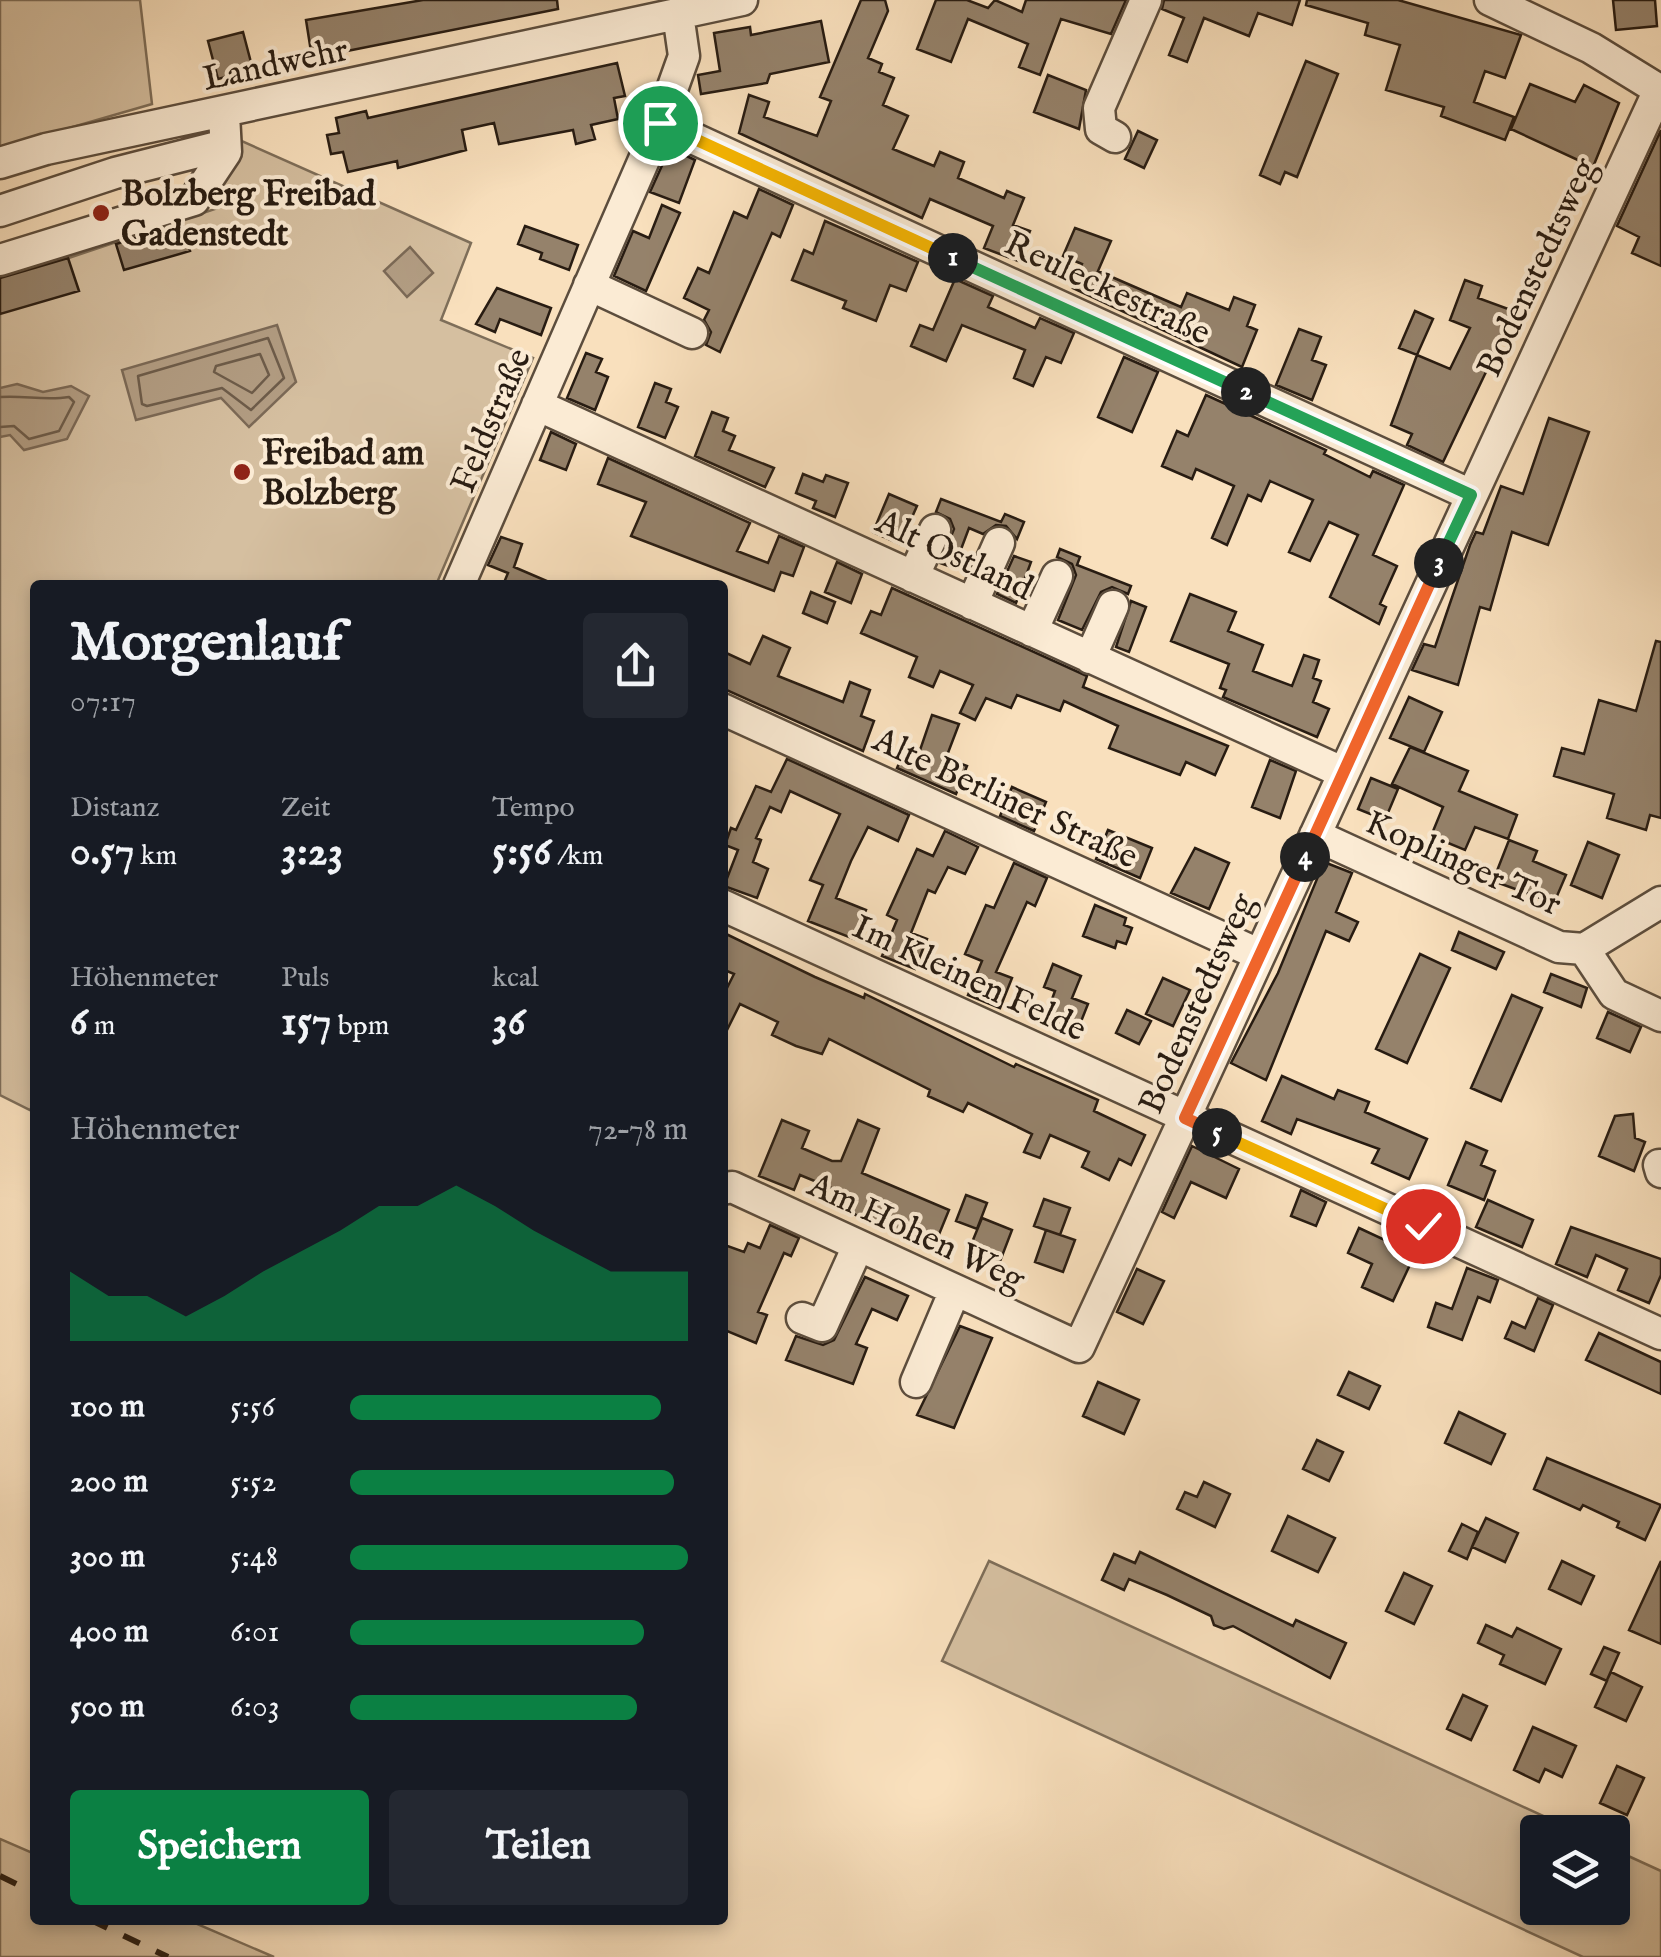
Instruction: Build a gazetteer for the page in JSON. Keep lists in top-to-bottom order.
{
  "streets": {
    "street": [
      "Landwehr",
      "Bodenstedtsweg",
      "Reuleckestraße",
      "Feldstraße",
      "Alt Ostland",
      "Alte Berliner Straße",
      "Koplinger Tor",
      "Im Kleinen Felde",
      "Am Hohen Weg"
    ]
  },
  "crossings": [
    ["Landwehr", "Feldstraße"],
    ["Bodenstedtsweg", "Reuleckestraße"],
    ["Bodenstedtsweg", "Alt Ostland"],
    ["Bodenstedtsweg", "Alte Berliner Straße"],
    ["Bodenstedtsweg", "Koplinger Tor"],
    ["Bodenstedtsweg", "Im Kleinen Felde"],
    ["Bodenstedtsweg", "Am Hohen Weg"],
    ["Reuleckestraße", "Feldstraße"],
    ["Feldstraße", "Alt Ostland"]
  ],
  "places": ["Bolzberg Freibad Gadenstedt", "Freibad am Bolzberg"],
  "page": {
    "pins": [
      "1",
      "2",
      "3",
      "4",
      "5"
    ],
    "heading": ["Morgenlauf", "07:17"],
    "stats": [
      ["Distanz", "0.57 km"],
      ["Zeit", "3:23"],
      ["Tempo", "5:56 /km"],
      ["Höhenmeter", "6 m"],
      ["Puls", "157 bpm"],
      ["kcal", "36"]
    ],
    "chart": ["Höhenmeter", "72–78 m"],
    "list": [
      {
        "name": "100 m",
        "note": "5:56"
      },
      {
        "name": "200 m",
        "note": "5:52"
      },
      {
        "name": "300 m",
        "note": "5:48"
      },
      {
        "name": "400 m",
        "note": "6:01"
      },
      {
        "name": "500 m",
        "note": "6:03"
      }
    ],
    "buttons": ["Speichern", "Teilen"]
  }
}
